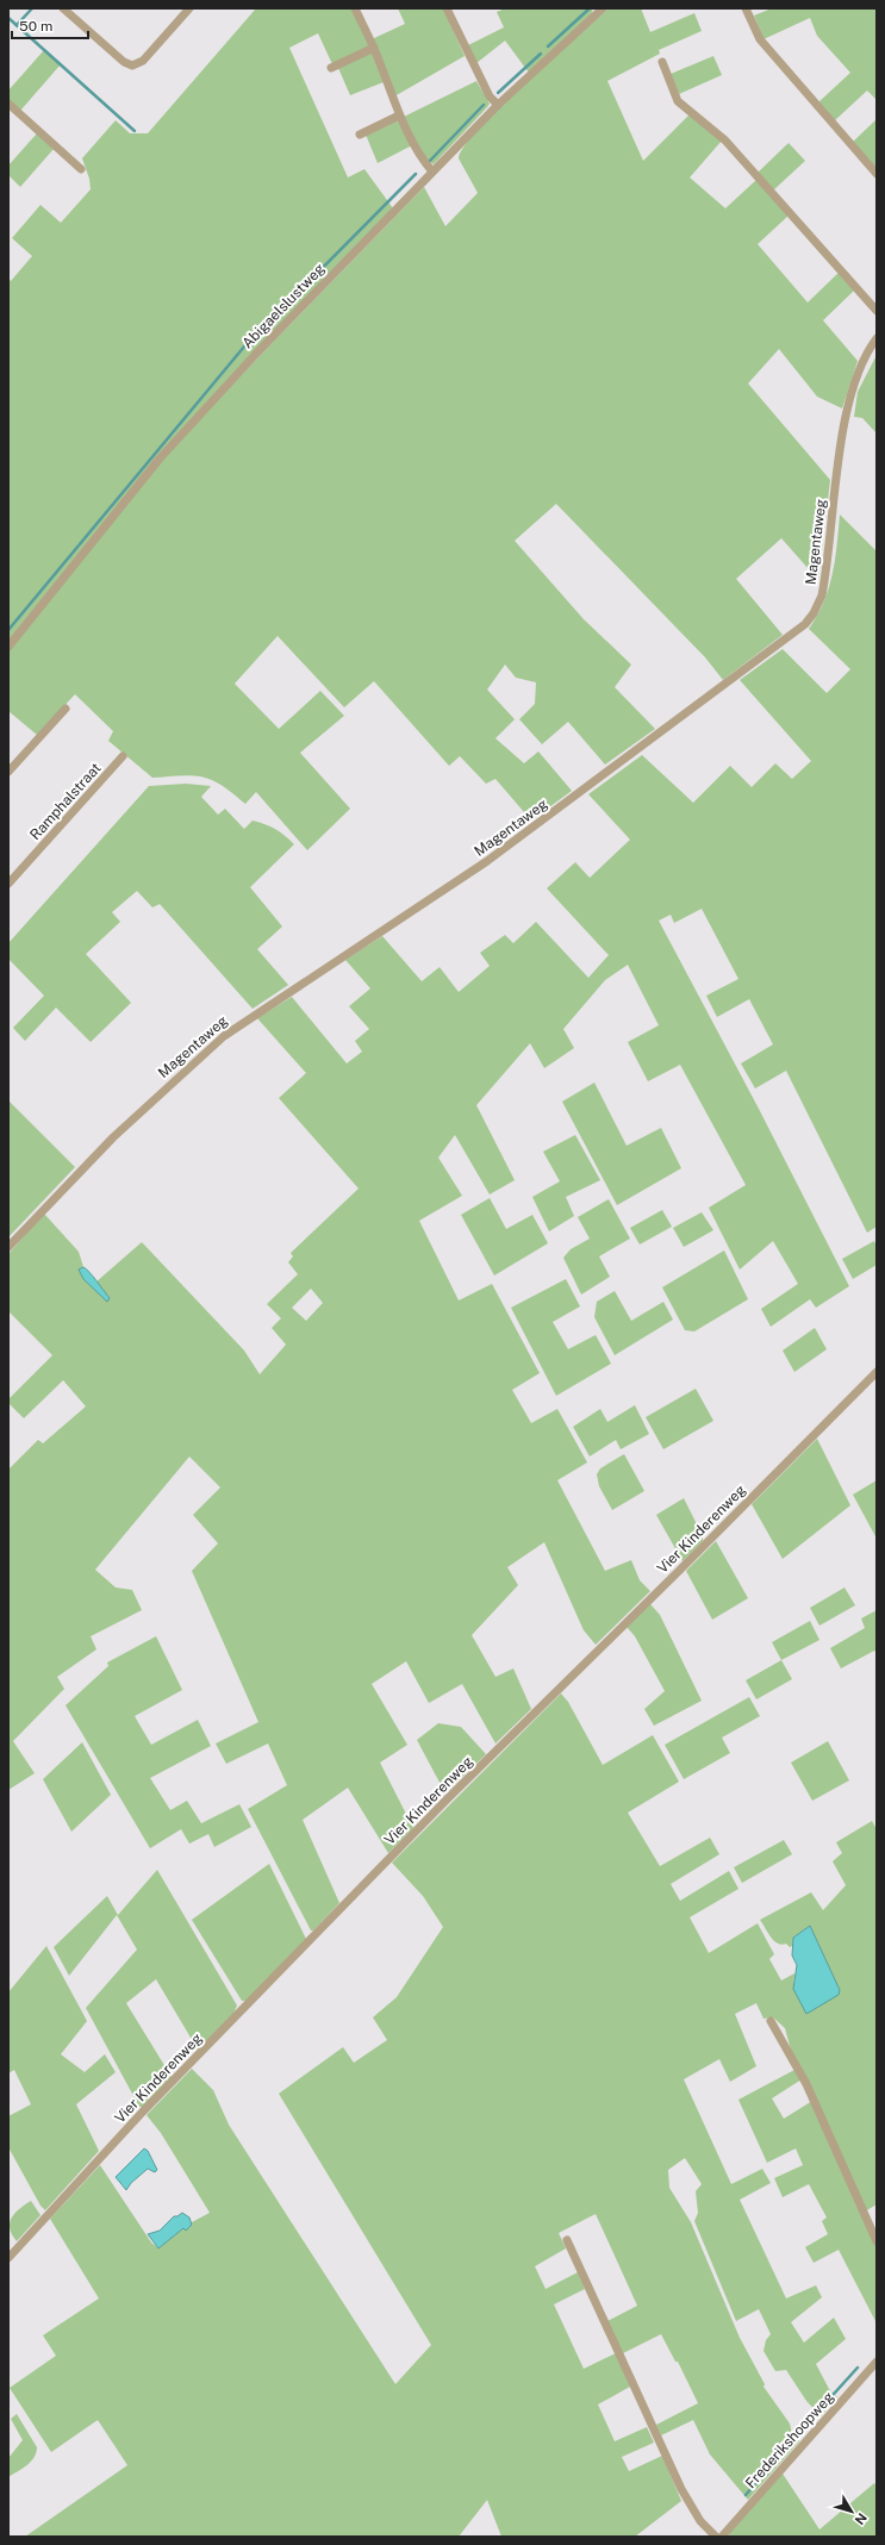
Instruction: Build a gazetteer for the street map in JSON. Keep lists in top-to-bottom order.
{
  "streets": {
    "street": [
      "Abigaelslustweg",
      "Magentaweg",
      "Ramphalstraat",
      "Vier Kinderenweg",
      "Frederikshoopweg"
    ]
  },
  "scale_bar": "50 m",
  "north": "bottom right"
}
